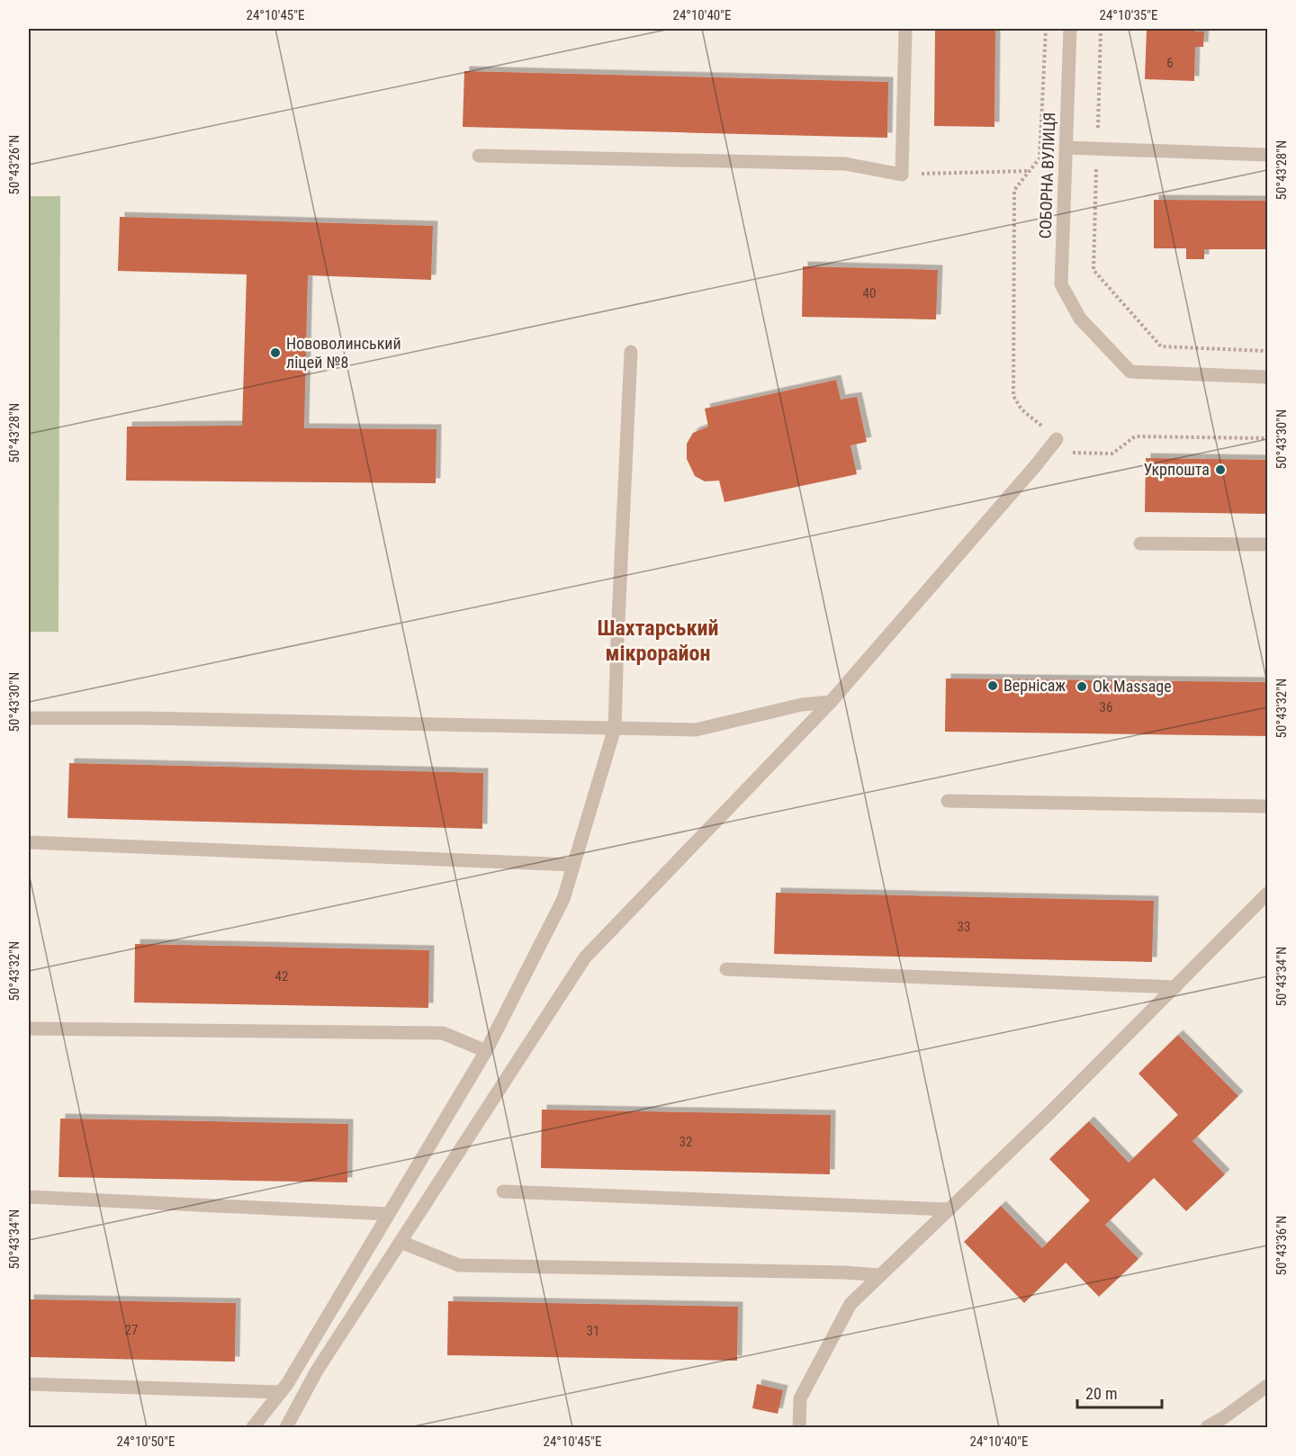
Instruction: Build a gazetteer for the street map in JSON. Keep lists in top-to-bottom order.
{
  "streets": {
    "street": ["СОБОРНА ВУЛИЦЯ"]
  },
  "districts": ["Шахтарський мікрорайон"],
  "places": [
    "Нововолинський ліцей №8",
    "Укрпошта",
    "Вернісаж",
    "Ok Massage"
  ],
  "house_numbers": [
    "6",
    "40",
    "36",
    "33",
    "42",
    "32",
    "27",
    "31"
  ],
  "scale_bar": "20 m",
  "coordinates": [
    "24°10'45\"E",
    "24°10'40\"E",
    "24°10'35\"E",
    "50°43'26\"N",
    "50°43'28\"N",
    "50°43'30\"N",
    "50°43'32\"N",
    "50°43'34\"N",
    "50°43'36\"N",
    "24°10'50\"E"
  ]
}
